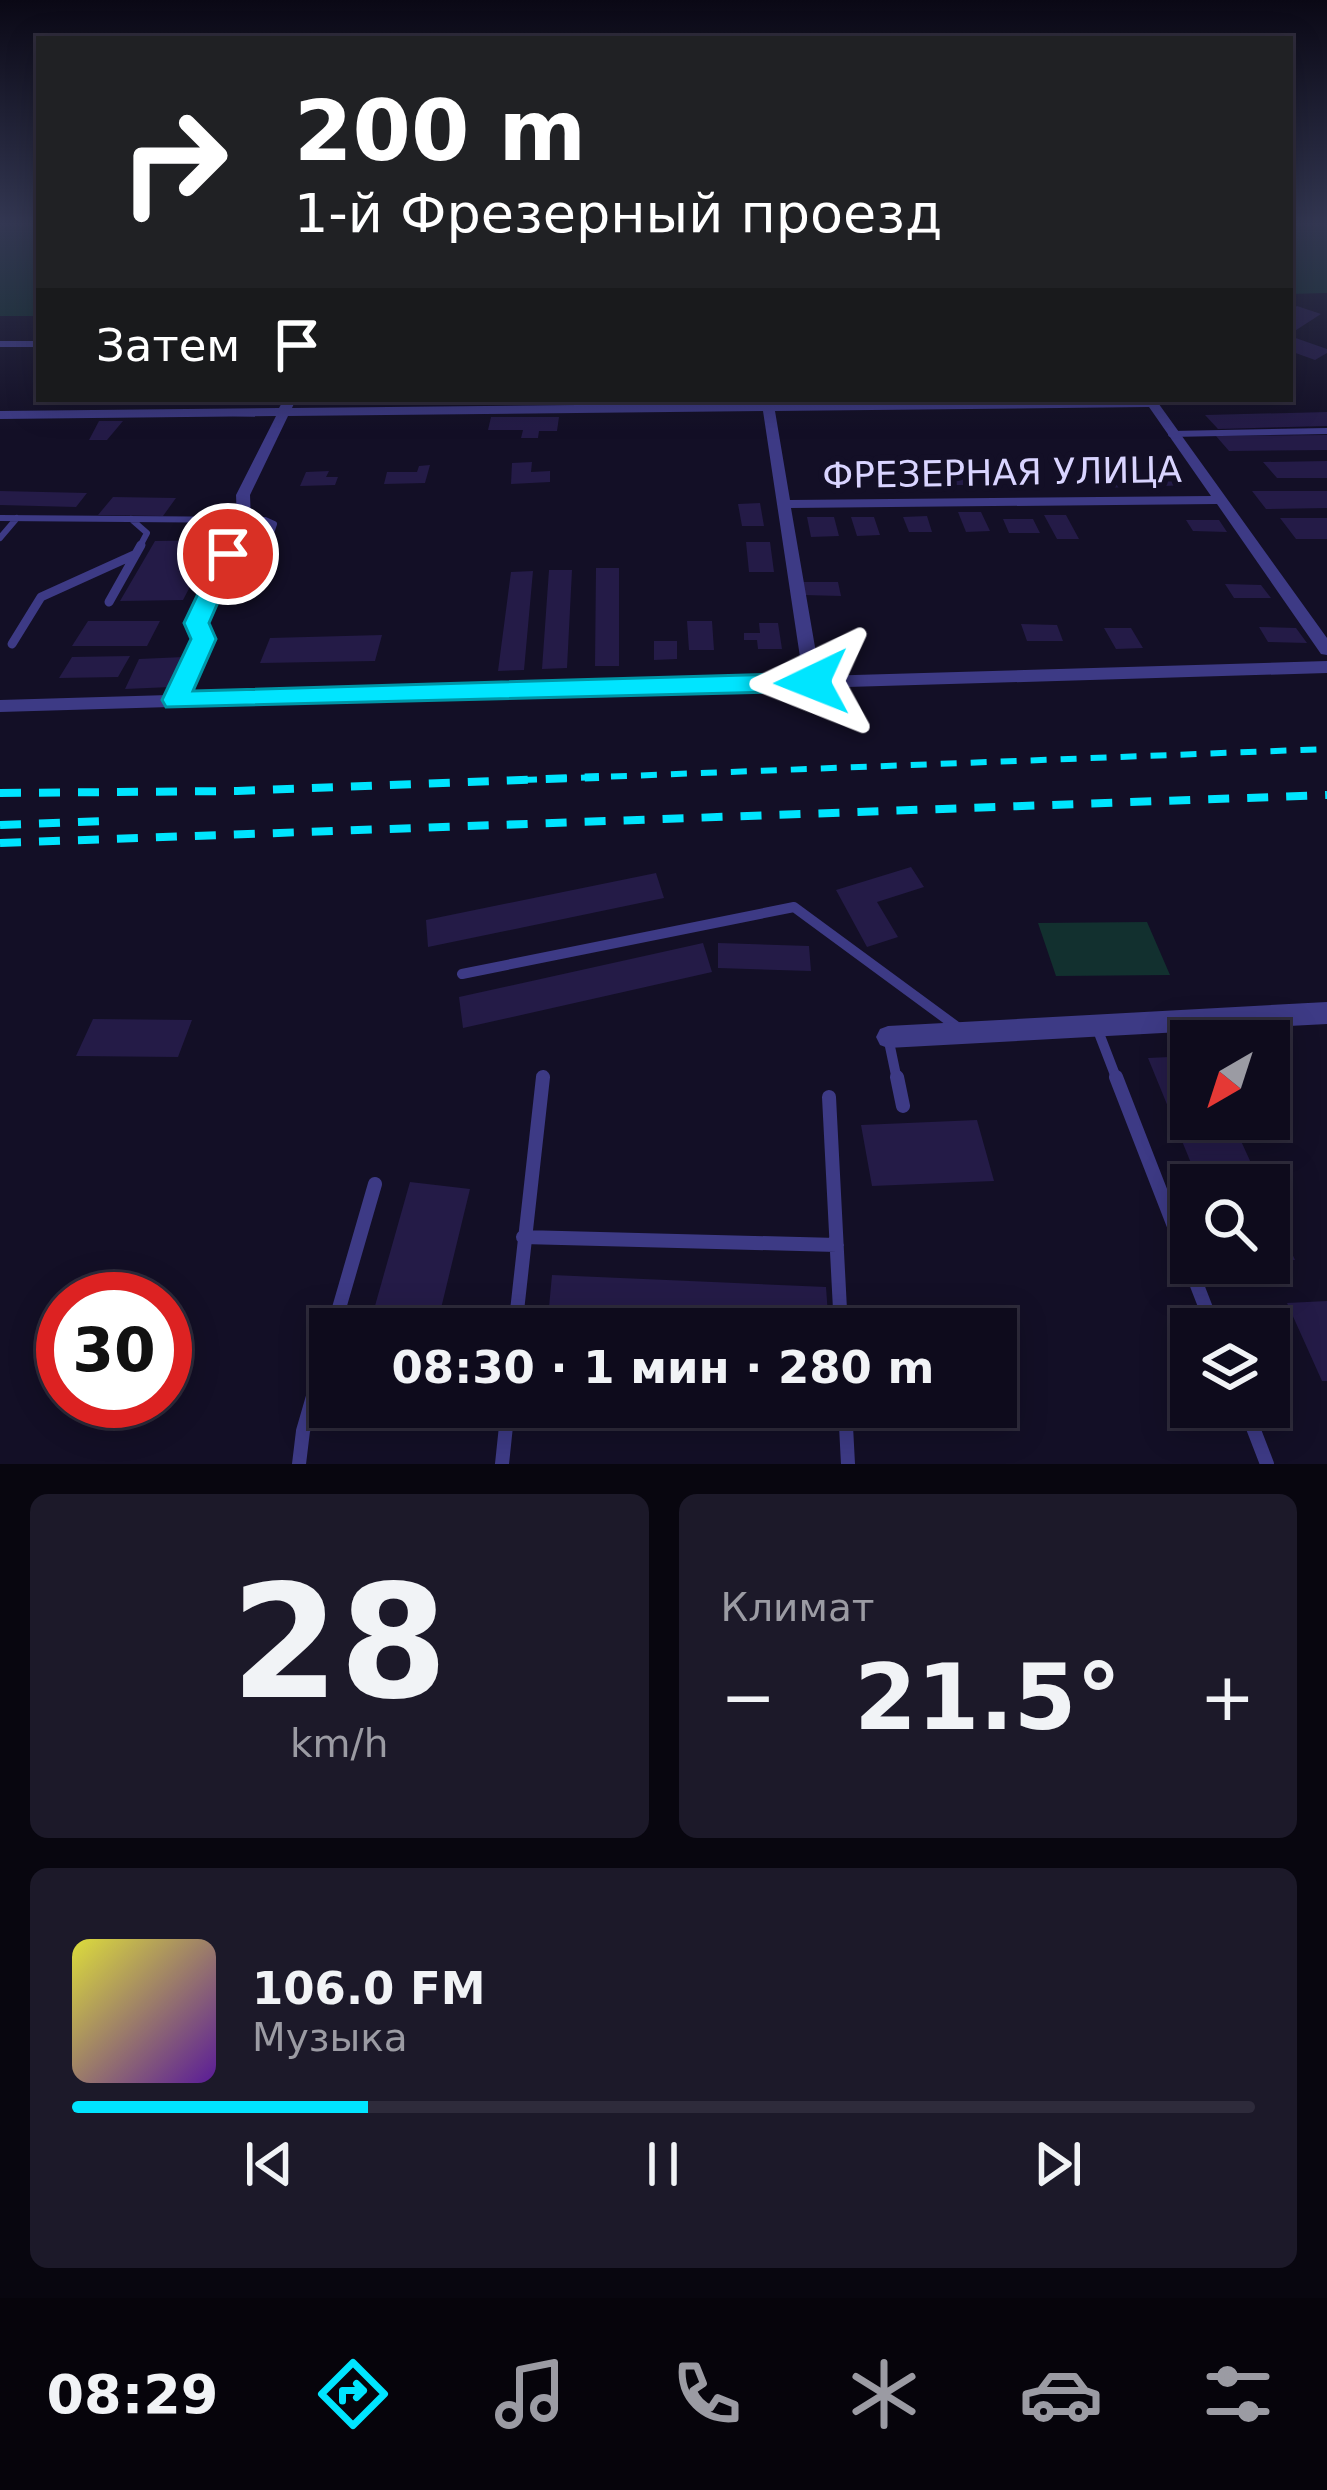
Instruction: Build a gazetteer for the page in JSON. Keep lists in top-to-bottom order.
{
  "streets": {
    "street": ["ФРЕЗЕРНАЯ УЛИЦА"]
  },
  "north": "bottom left",
  "page": {
    "turn": ["200 m", "1-й Фрезерный проезд"],
    "then": "Затем",
    "limit": "30",
    "trip": "08:30 · 1 мин · 280 m",
    "tile": [
      ["28", "km/h"],
      "Климат"
    ],
    "heat": ["−", "21.5°", "+"],
    "song": ["106.0 FM", "Музыка"],
    "tabs": "08:29"
  }
}
